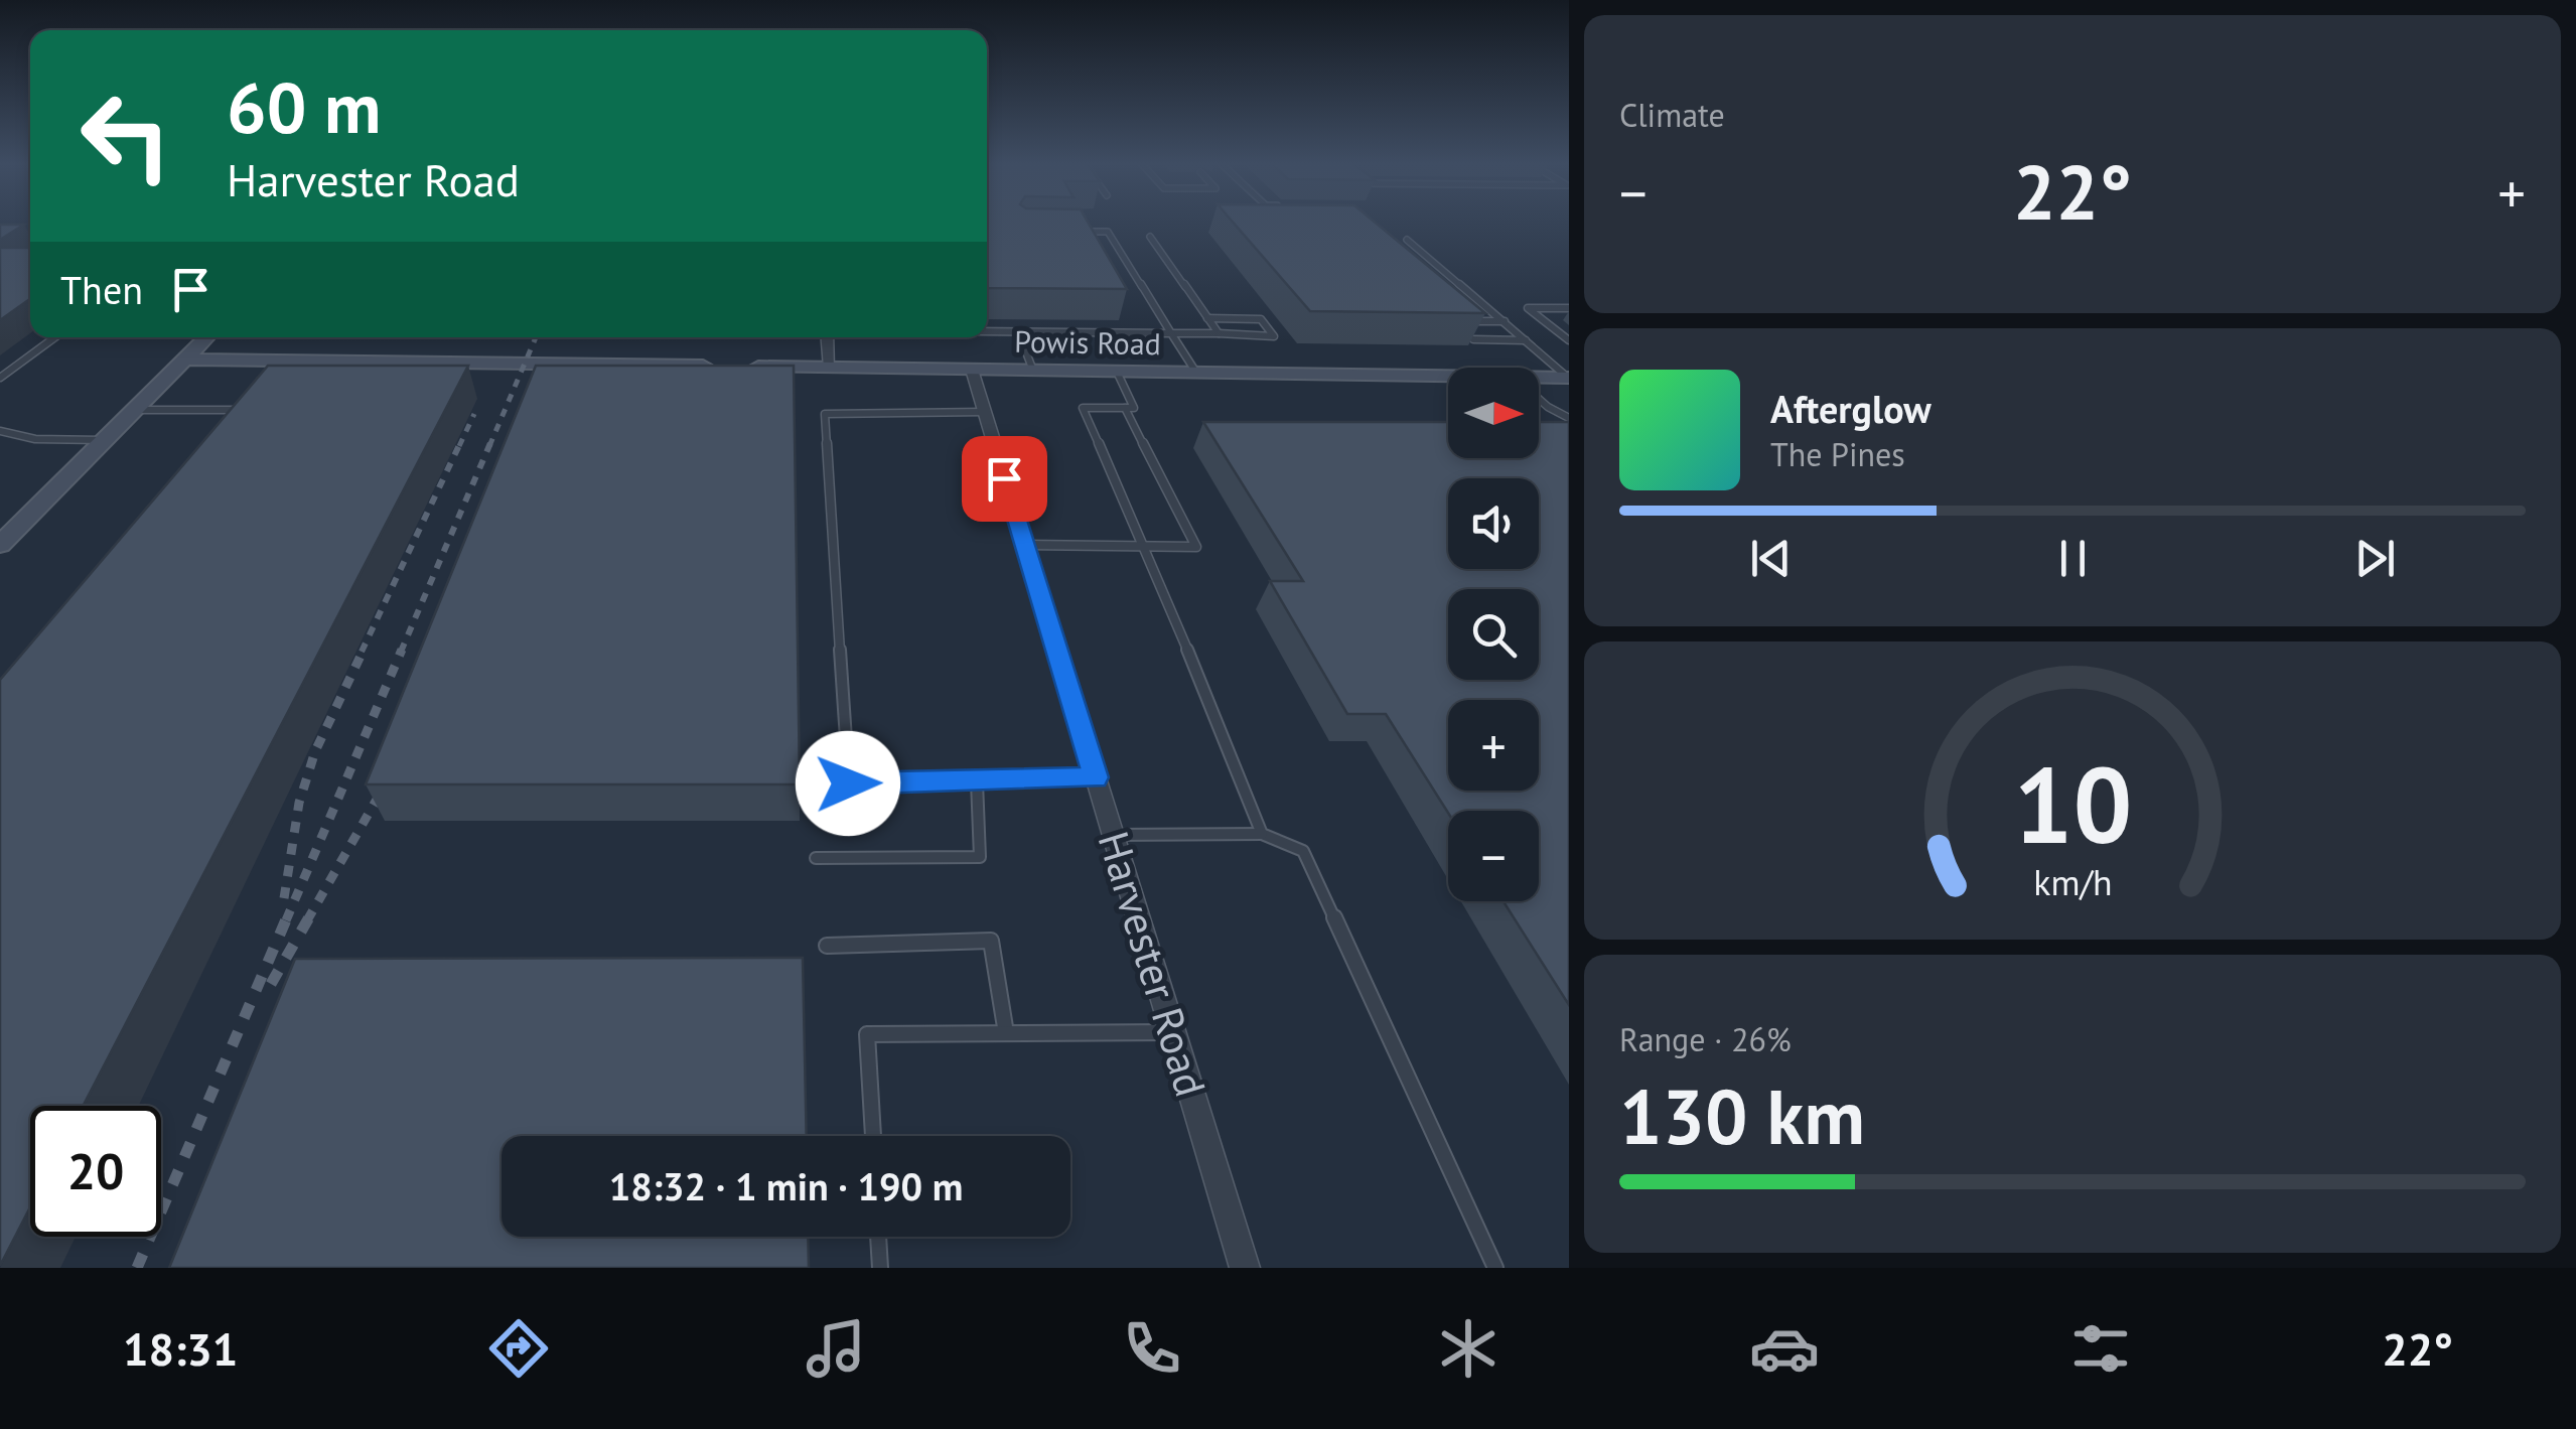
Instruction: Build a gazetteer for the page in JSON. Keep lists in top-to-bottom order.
{
  "streets": {
    "street": ["Powis Road", "Harvester Road"]
  },
  "crossings": [
    ["Powis Road", "Harvester Road"]
  ],
  "north": "right",
  "page": {
    "tile": [
      "Climate",
      ["Range · 26%", "130 km"]
    ],
    "turn": ["60 m", "Harvester Road"],
    "heat": ["−", "22°", "+"],
    "then": "Then",
    "map_buttons": ["+", "−"],
    "song": ["Afterglow", "The Pines"],
    "limit": "20",
    "trip": "18:32 · 1 min · 190 m",
    "tabs": ["18:31", "22°"],
    "gauge": ["10", "km/h"]
  }
}
